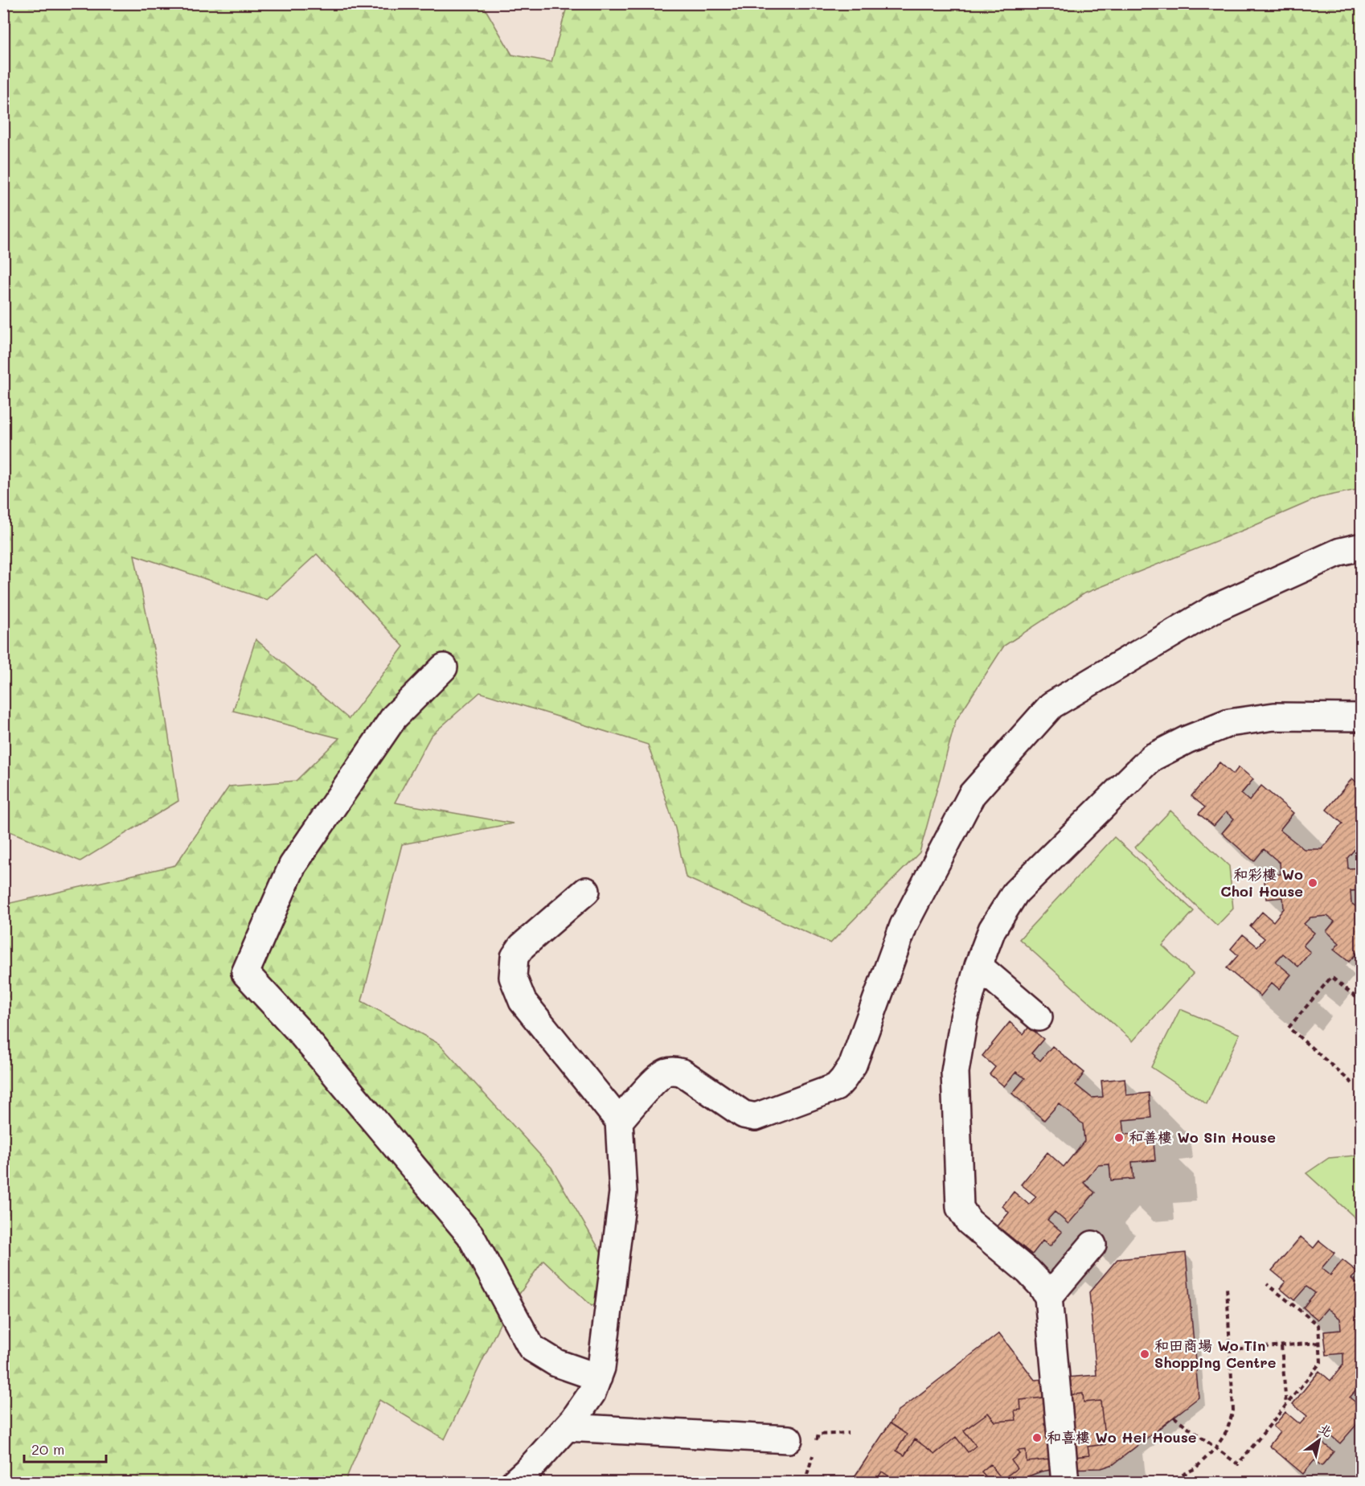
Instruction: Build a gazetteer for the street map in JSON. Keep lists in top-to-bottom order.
{
  "places": [
    "和彩樓 Wo Choi House",
    "和善樓 Wo Sin House",
    "和田商場 Wo Tin Shopping Centre",
    "和喜樓 Wo Hei House"
  ],
  "scale_bar": "20 m",
  "north": "top right"
}
